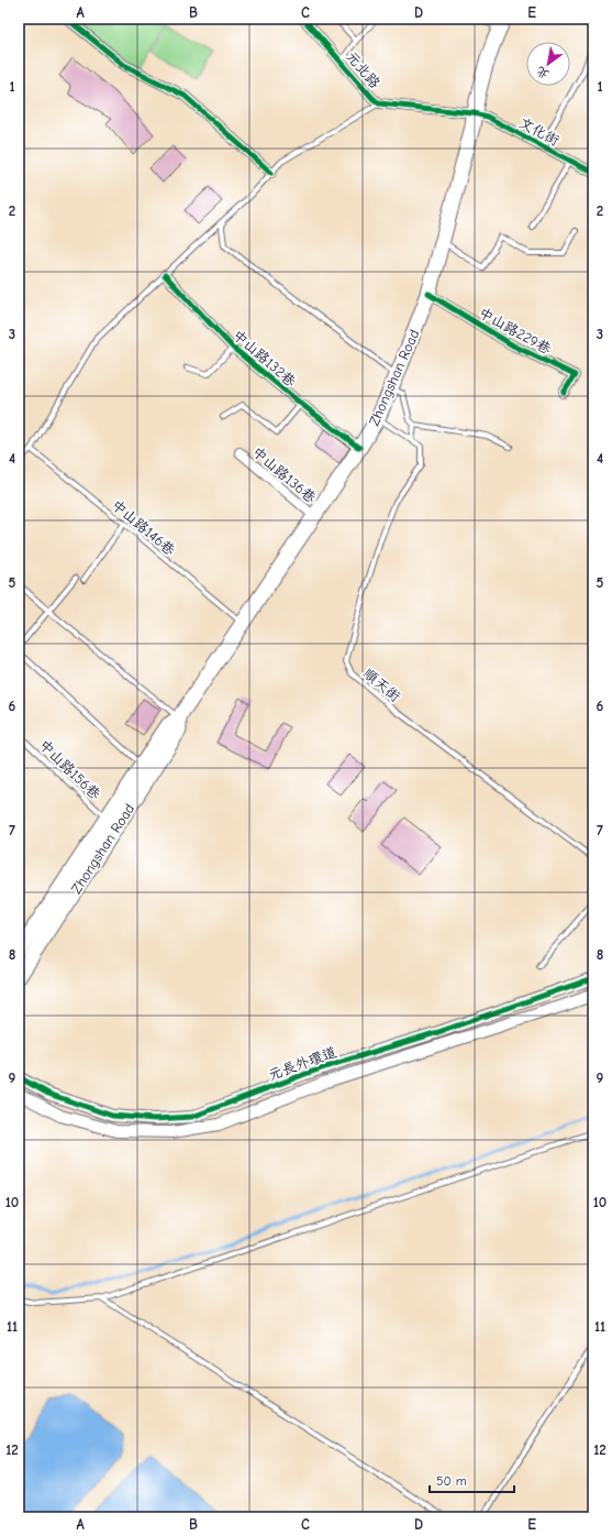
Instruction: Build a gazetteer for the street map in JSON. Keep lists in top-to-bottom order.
{
  "streets": {
    "main road": ["Zhongshan Road"],
    "street": [
      "元北路",
      "文化街",
      "中山路229巷",
      "中山路132巷",
      "中山路136巷",
      "元長外環道"
    ],
    "lane": ["中山路146巷", "順天街", "中山路156巷"]
  },
  "crossings": [
    ["元北路", "文化街"],
    ["元北路", "Zhongshan Road"],
    ["文化街", "Zhongshan Road"],
    ["中山路229巷", "Zhongshan Road"],
    ["中山路132巷", "Zhongshan Road"],
    ["Zhongshan Road", "中山路136巷"],
    ["Zhongshan Road", "中山路146巷"],
    ["Zhongshan Road", "順天街"],
    ["Zhongshan Road", "中山路156巷"]
  ],
  "scale_bar": "50 m",
  "north": "bottom left",
  "grid": {
    "columns": [
      "A",
      "B",
      "C",
      "D",
      "E"
    ],
    "rows": [
      "1",
      "2",
      "3",
      "4",
      "5",
      "6",
      "7",
      "8",
      "9",
      "10",
      "11",
      "12"
    ]
  }
}
